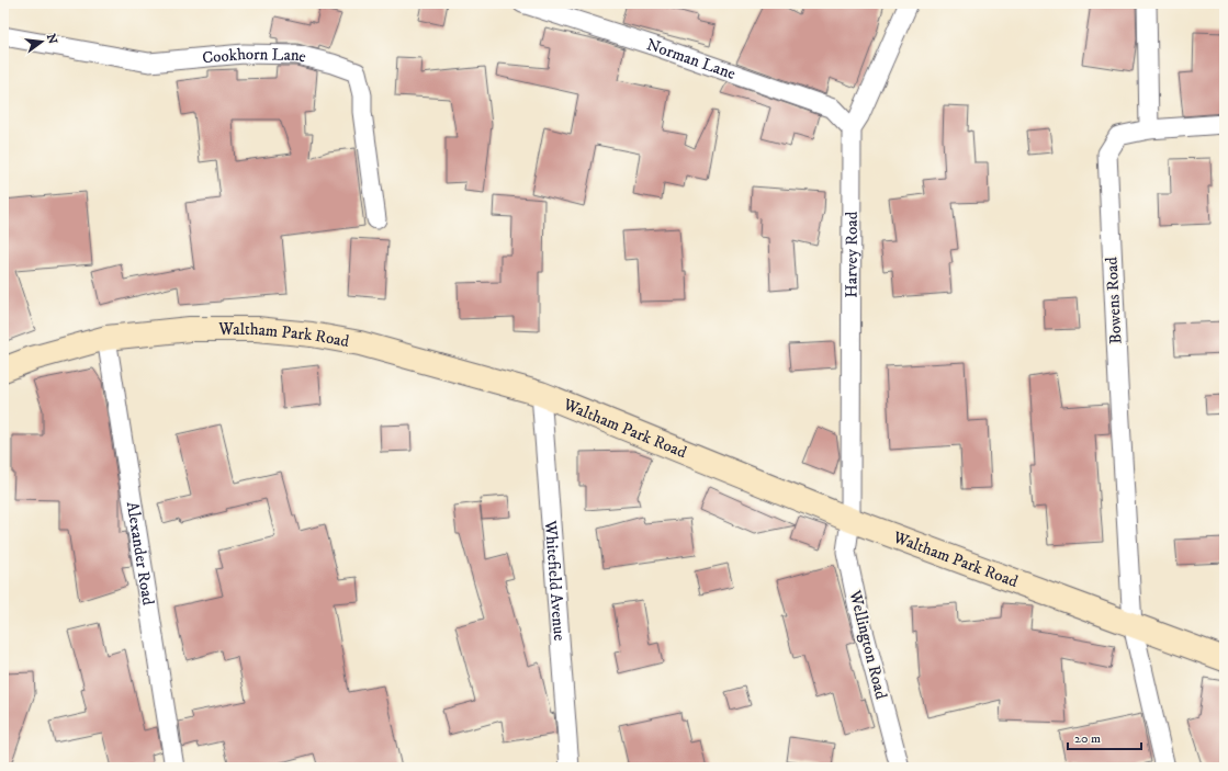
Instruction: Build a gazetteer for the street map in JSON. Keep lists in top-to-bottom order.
{
  "streets": {
    "main road": ["Waltham Park Road"],
    "street": [
      "Cookhorn Lane",
      "Norman Lane",
      "Harvey Road",
      "Bowens Road",
      "Alexander Road",
      "Whitefield Avenue",
      "Wellington Road"
    ]
  },
  "crossings": [
    ["Norman Lane", "Harvey Road"],
    ["Harvey Road", "Waltham Park Road"],
    ["Harvey Road", "Wellington Road"],
    ["Bowens Road", "Waltham Park Road"],
    ["Waltham Park Road", "Alexander Road"],
    ["Waltham Park Road", "Whitefield Avenue"],
    ["Waltham Park Road", "Wellington Road"]
  ],
  "scale_bar": "20 m",
  "north": "right"
}
